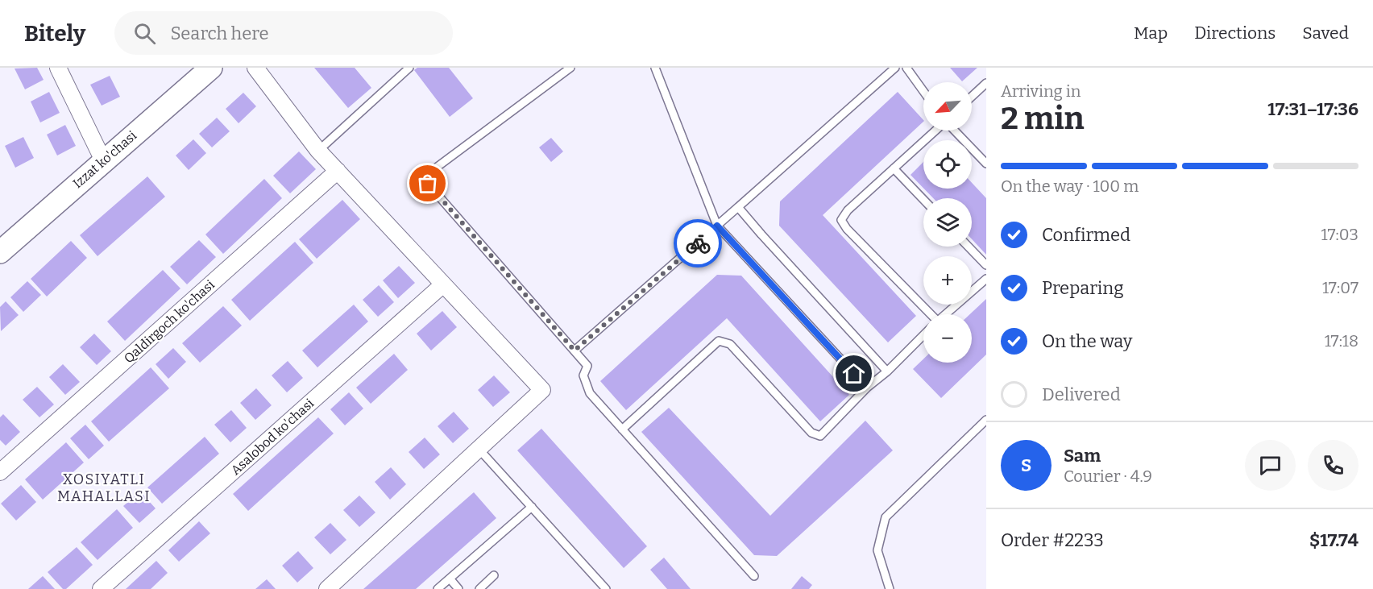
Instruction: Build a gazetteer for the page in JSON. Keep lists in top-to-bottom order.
{
  "streets": {
    "main road": ["Izzat ko'chasi"],
    "street": ["Qaldirgoch ko'chasi", "Asalobod ko'chasi"]
  },
  "districts": ["XOSIYATLI MAHALLASI"],
  "north": "bottom left",
  "page": {
    "header": "Bitely",
    "search": "Search here",
    "nav": ["Map", "Directions", "Saved"],
    "heading": ["2 min", "Arriving in", "17:31–17:36"],
    "panel": [
      "Sam",
      "Courier · 4.9",
      "Order #2233",
      "$17.74"
    ],
    "map_buttons": ["+", "−"],
    "bar": "On the way · 100 m",
    "list": [
      ["Confirmed", "17:03"],
      ["Preparing", "17:07"],
      ["On the way", "17:18"],
      "Delivered"
    ],
    "round": "S"
  }
}
